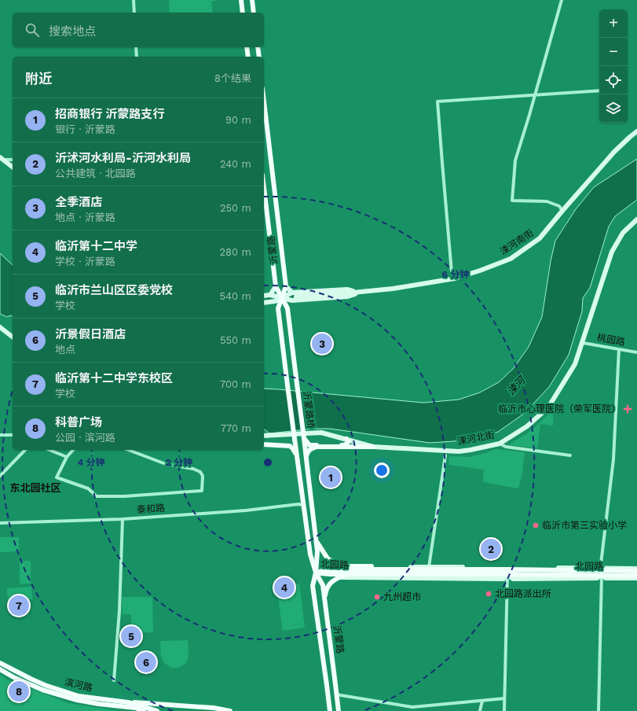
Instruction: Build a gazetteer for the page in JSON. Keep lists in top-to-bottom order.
{
  "streets": {
    "main road": [
      "涑河南街",
      "沂蒙路",
      "沂蒙路桥",
      "涑河北街",
      "北园路",
      "滨河路"
    ],
    "street": ["桃园路", "泰和路"]
  },
  "crossings": [
    ["沂蒙路", "沂蒙路桥"],
    ["沂蒙路", "泰和路"],
    ["沂蒙路", "北园路"],
    ["桃园路", "涑河北街"]
  ],
  "districts": ["东北园社区"],
  "water": ["涑河"],
  "places": {
    "health": ["临沂市心理医院（荣军医院）"],
    "other": ["临沂市第三实验小学", "北园路派出所", "九州超市"]
  },
  "page": {
    "map_buttons": ["+", "−"],
    "search": "搜索地点",
    "heading": ["附近", "8个结果"],
    "list": [
      {
        "mark": "1",
        "name": "招商银行 沂蒙路支行",
        "note": "银行 · 沂蒙路",
        "value": "90 m"
      },
      {
        "mark": "2",
        "name": "沂沭河水利局-沂河水利局",
        "note": "公共建筑 · 北园路",
        "value": "240 m"
      },
      {
        "mark": "3",
        "name": "全季酒店",
        "note": "地点 · 沂蒙路",
        "value": "250 m"
      },
      {
        "mark": "4",
        "name": "临沂第十二中学",
        "note": "学校 · 沂蒙路",
        "value": "280 m"
      },
      {
        "mark": "5",
        "name": "临沂市兰山区区委党校",
        "note": "学校",
        "value": "540 m"
      },
      {
        "mark": "6",
        "name": "沂景假日酒店",
        "note": "地点",
        "value": "550 m"
      },
      {
        "mark": "7",
        "name": "临沂第十二中学东校区",
        "note": "学校",
        "value": "700 m"
      },
      {
        "mark": "8",
        "name": "科普广场",
        "note": "公园 · 滨河路",
        "value": "770 m"
      }
    ],
    "pins": [
      "3",
      "1",
      "2",
      "4",
      "7",
      "5",
      "6",
      "8"
    ]
  },
  "rings": ["6 分钟", "4 分钟", "2 分钟"]
}
